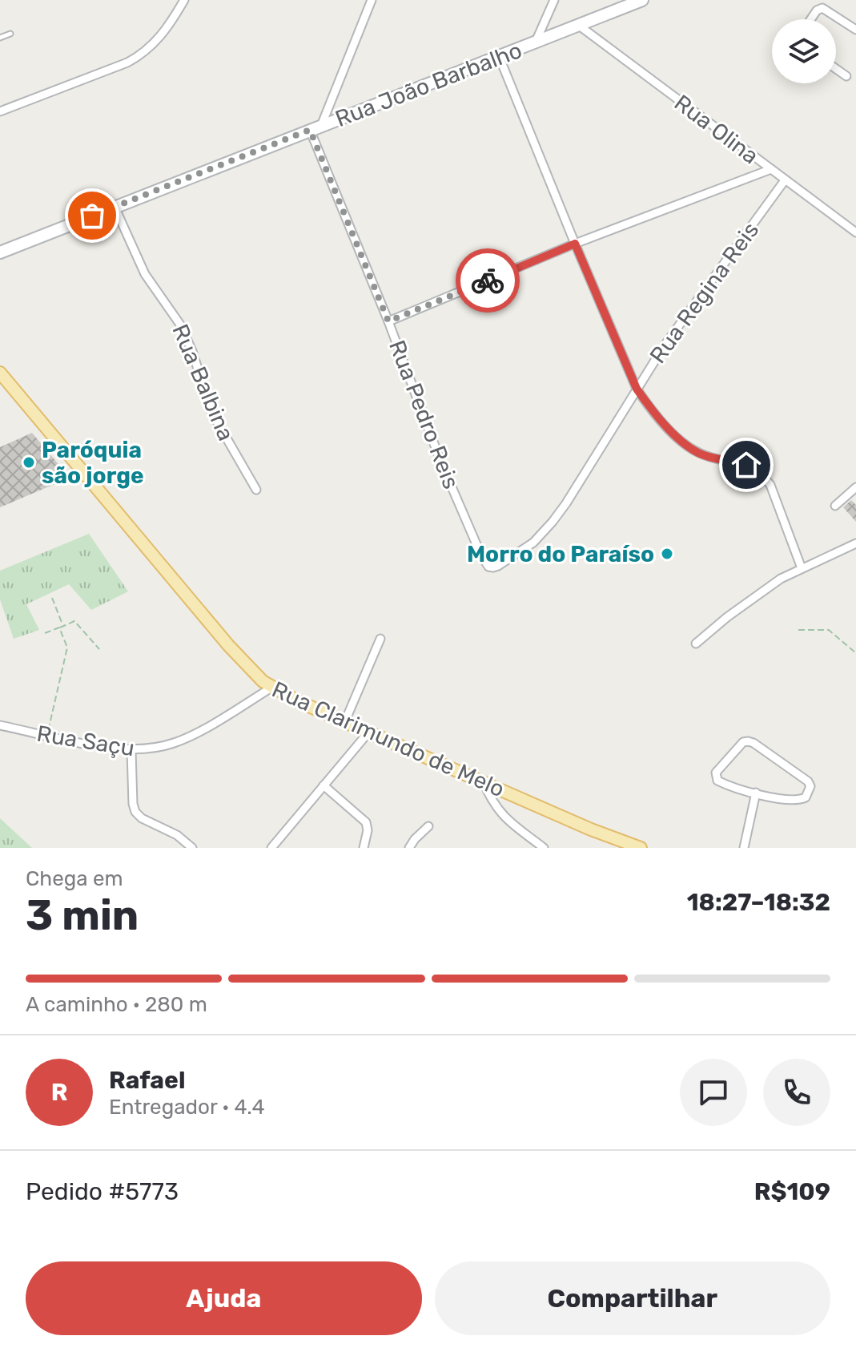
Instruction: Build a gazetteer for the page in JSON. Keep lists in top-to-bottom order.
{
  "streets": {
    "main road": ["Rua Clarimundo de Melo"],
    "street": [
      "Rua João Barbalho",
      "Rua Olina",
      "Rua Regina Reis",
      "Rua Balbina",
      "Rua Pedro Reis",
      "Rua Saçu"
    ]
  },
  "crossings": [
    ["Rua João Barbalho", "Rua Olina"],
    ["Rua João Barbalho", "Rua Balbina"],
    ["Rua João Barbalho", "Rua Pedro Reis"],
    ["Rua Olina", "Rua Regina Reis"],
    ["Rua Regina Reis", "Rua Pedro Reis"],
    ["Rua Clarimundo de Melo", "Rua Saçu"]
  ],
  "places": ["Paróquia são jorge", "Morro do Paraíso"],
  "page": {
    "heading": ["3 min", "Chega em", "18:27–18:32"],
    "panel": [
      "Rafael",
      "Entregador · 4.4",
      "Pedido #5773",
      "R$109"
    ],
    "bar": "A caminho · 280 m",
    "round": "R",
    "buttons": ["Ajuda", "Compartilhar"]
  }
}
